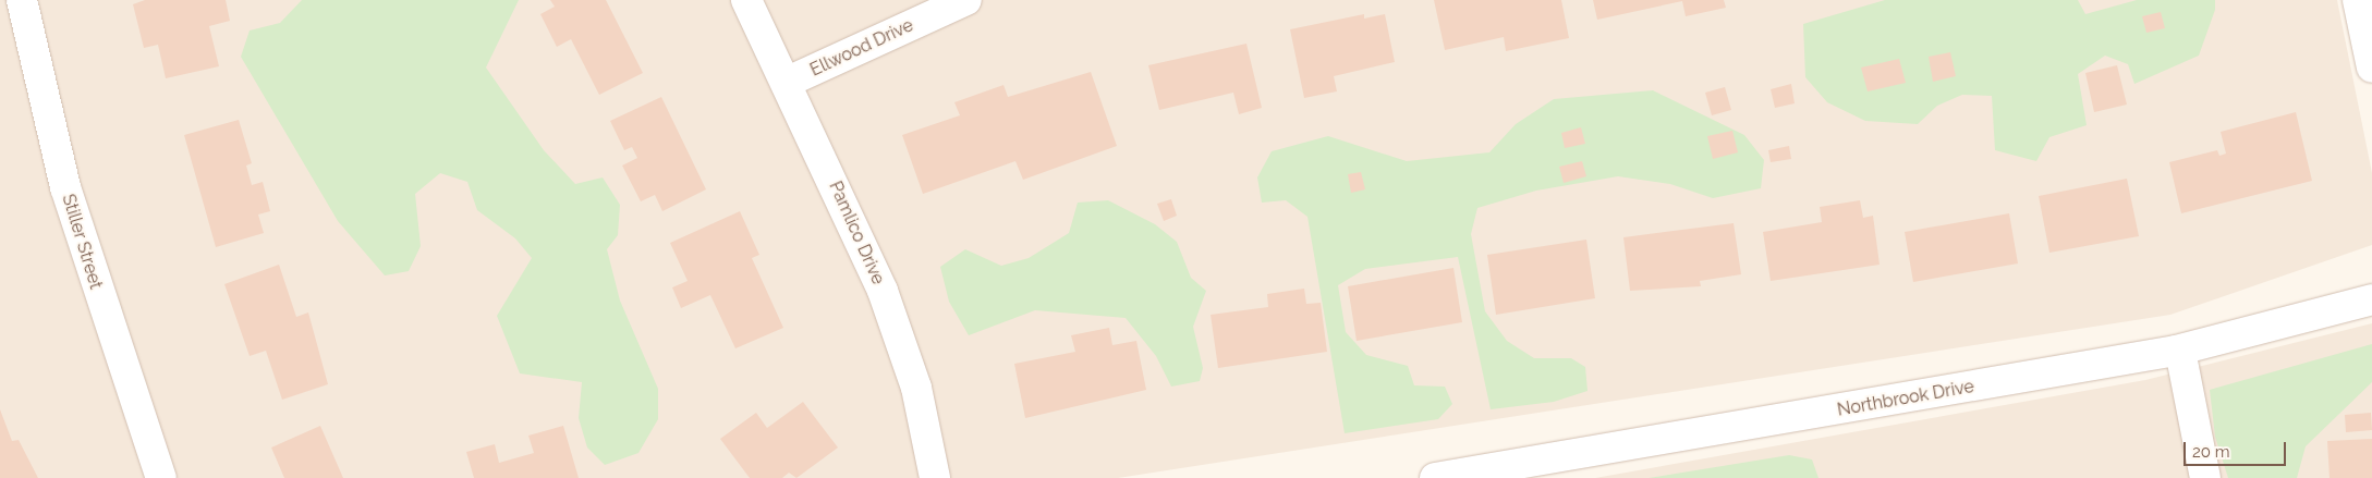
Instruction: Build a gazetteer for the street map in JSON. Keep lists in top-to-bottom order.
{
  "streets": {
    "street": [
      "Ellwood Drive",
      "Pamlico Drive",
      "Stiller Street",
      "Northbrook Drive"
    ]
  },
  "crossings": [
    ["Ellwood Drive", "Pamlico Drive"]
  ],
  "scale_bar": "20 m"
}
